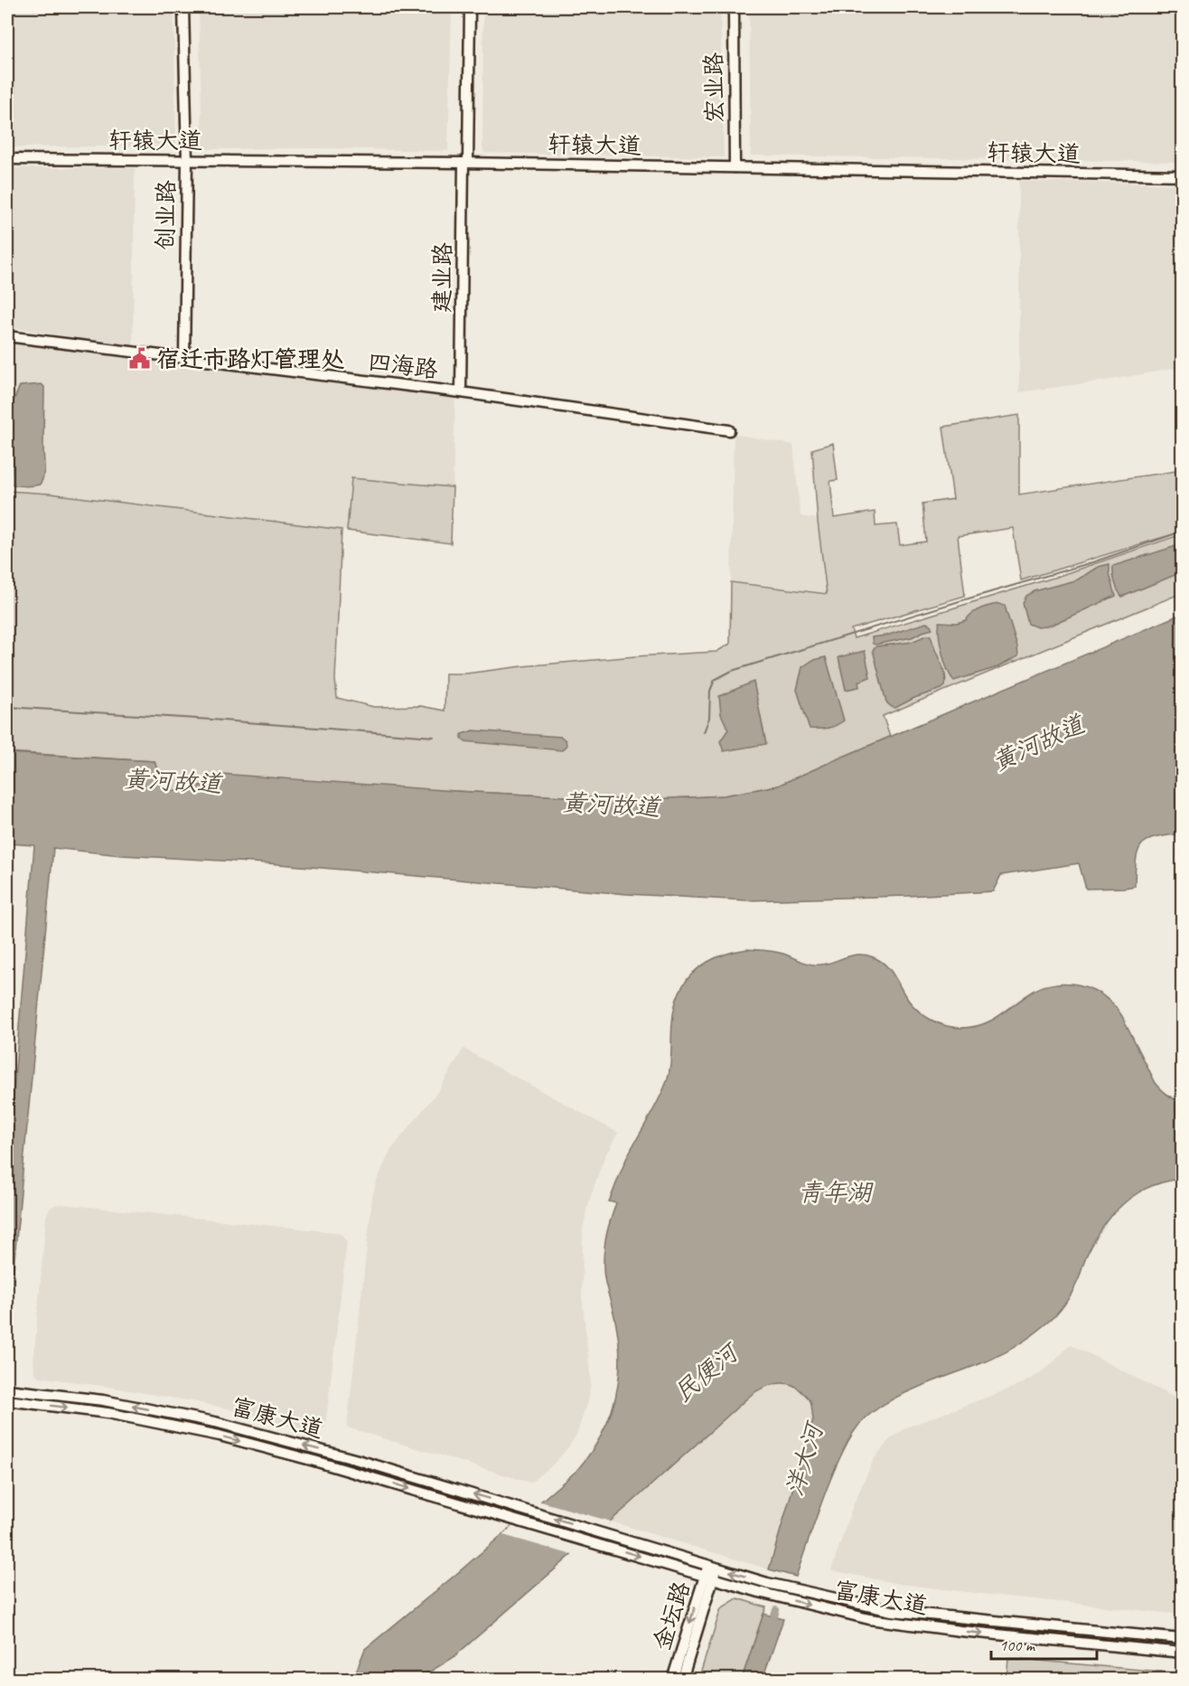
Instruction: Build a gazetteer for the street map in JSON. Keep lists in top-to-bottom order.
{
  "streets": {
    "street": [
      "宏业路",
      "轩辕大道",
      "创业路",
      "建业路",
      "四海路",
      "富康大道",
      "金坛路"
    ]
  },
  "crossings": [
    ["宏业路", "轩辕大道"],
    ["轩辕大道", "创业路"],
    ["轩辕大道", "建业路"],
    ["创业路", "四海路"],
    ["建业路", "四海路"],
    ["富康大道", "金坛路"]
  ],
  "water": [
    "黄河故道",
    "青年湖",
    "民便河",
    "洋大河"
  ],
  "places": {
    "public building": ["宿迁市路灯管理处"]
  },
  "scale_bar": "100 m"
}
